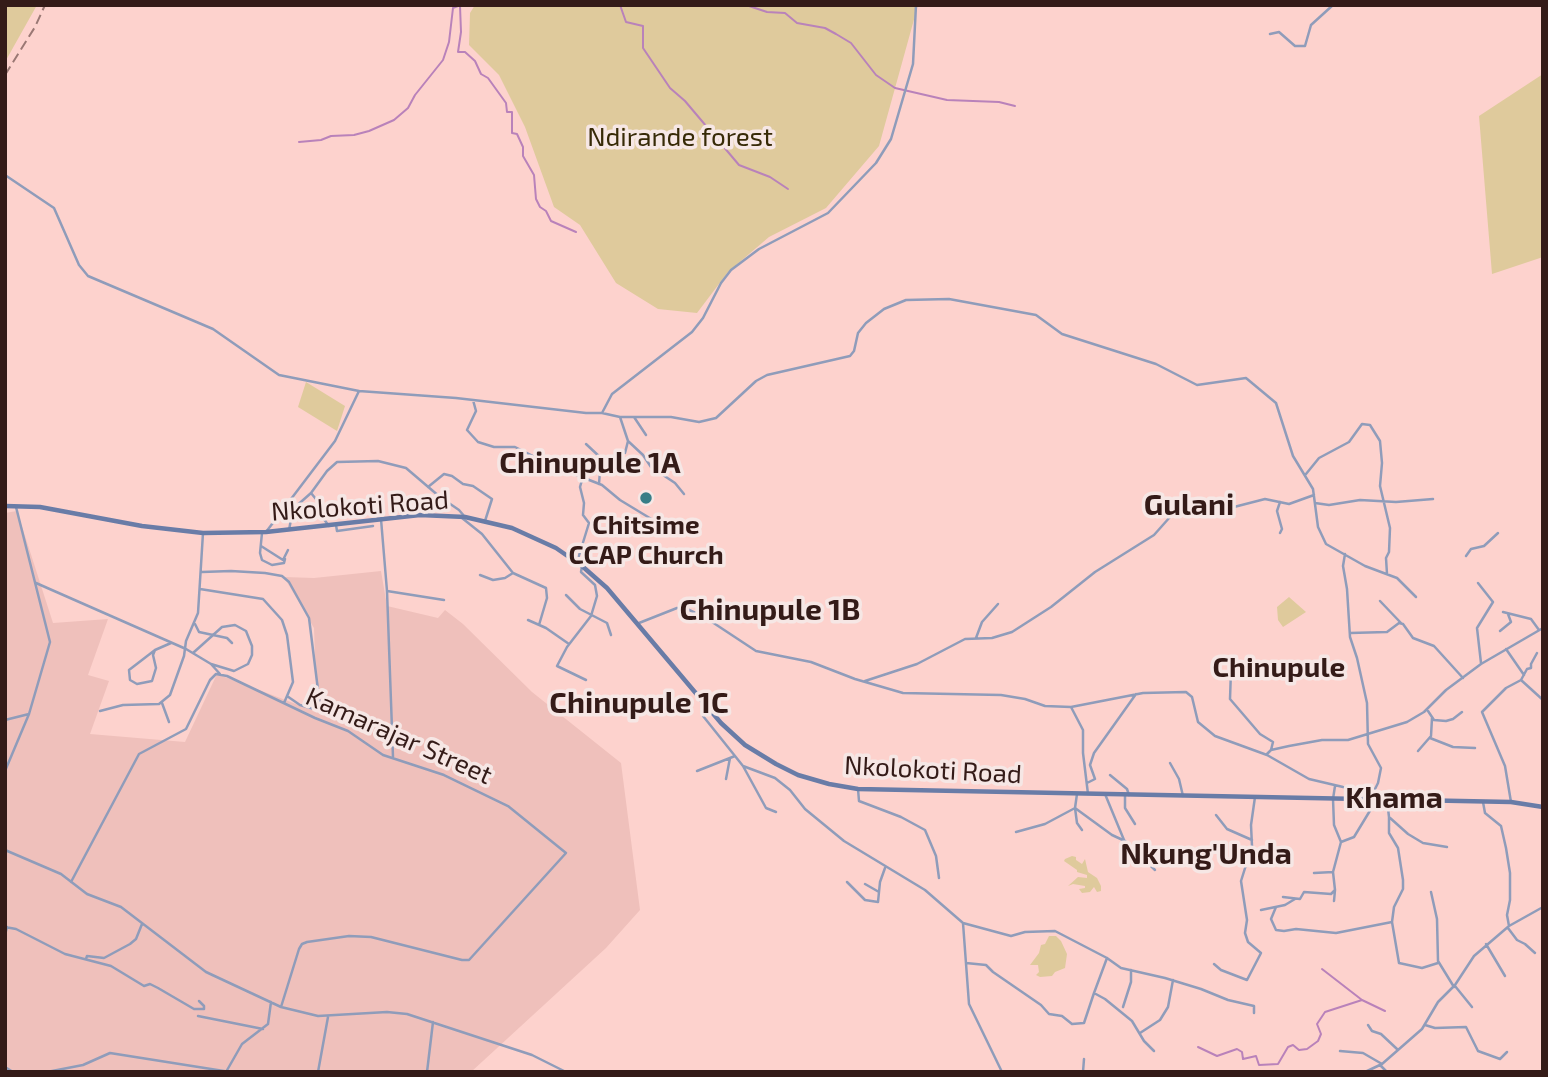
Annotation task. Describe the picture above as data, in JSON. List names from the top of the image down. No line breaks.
{"streets":{"main road":["Nkolokoti Road"],"street":["Kamarajar Street"]},"districts":["Chinupule 1A","Gulani","Chinupule 1B","Chinupule","Chinupule 1C","Khama","Nkung'Unda"],"parks":["Ndirande forest"],"places":["Chitsime CCAP Church"]}
